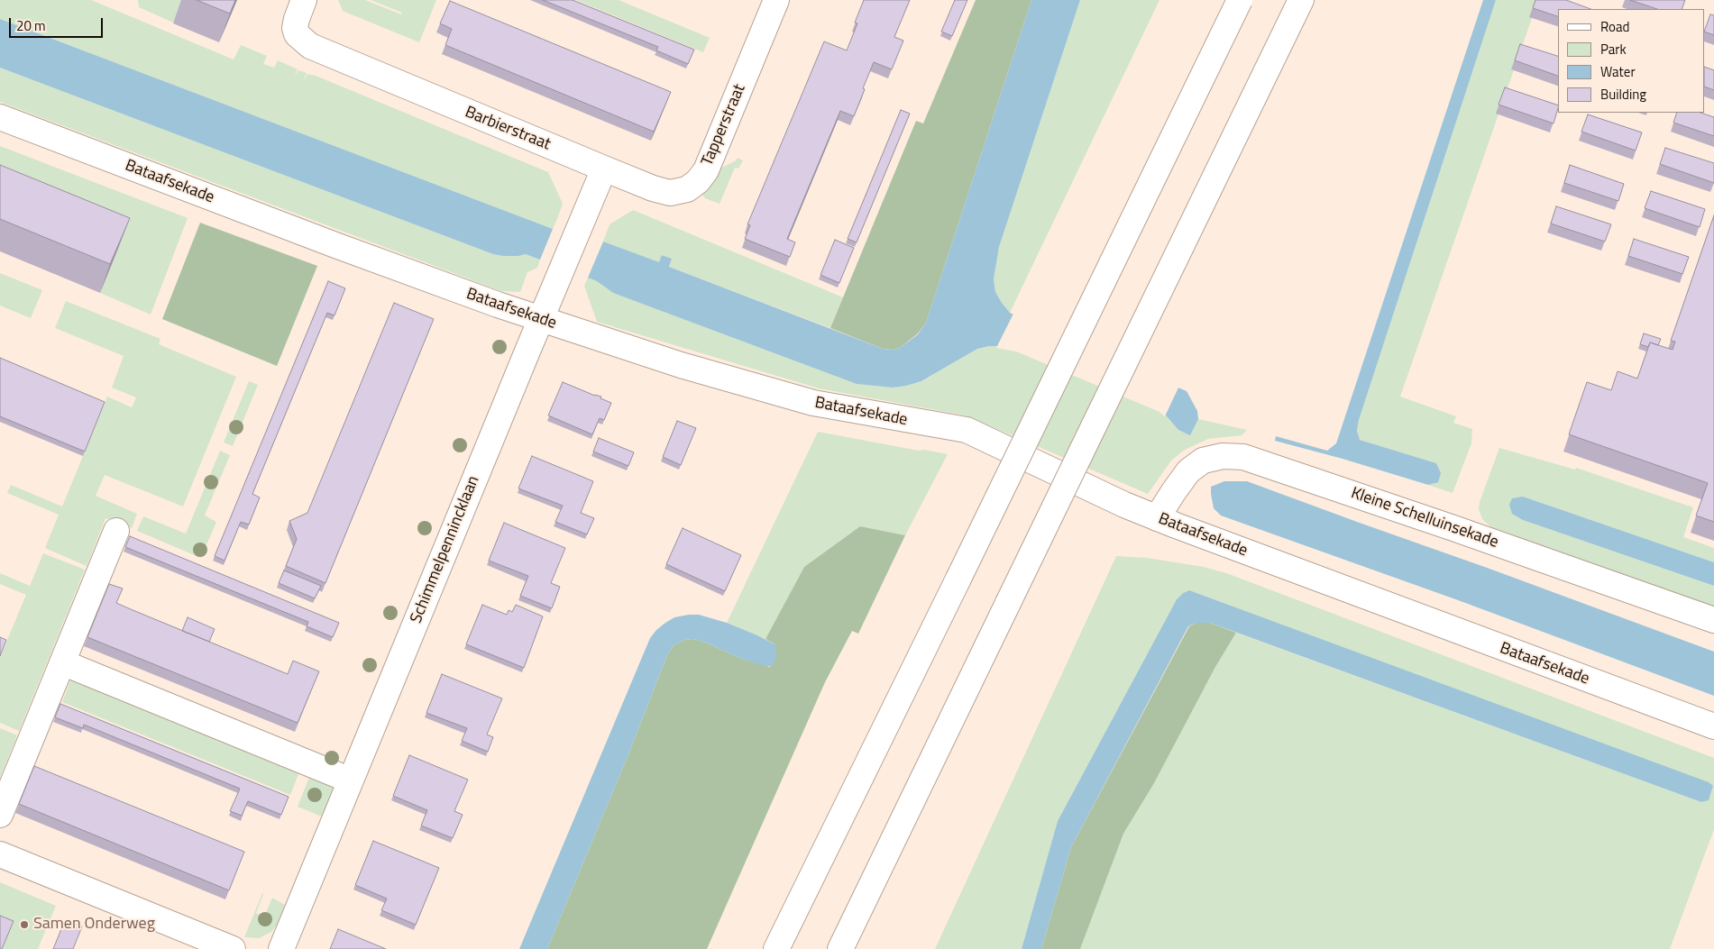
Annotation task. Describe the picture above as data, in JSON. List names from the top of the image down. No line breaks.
{"streets":{"main road":["Tapperstraat","Barbierstraat","Bataafsekade","Kleine Schelluinsekade","Schimmelpennincklaan"]},"crossings":[["Tapperstraat","Barbierstraat"],["Bataafsekade","Kleine Schelluinsekade"],["Bataafsekade","Schimmelpennincklaan"]],"places":["Samen Onderweg"],"legend":["Road","Park","Water","Building"],"scale_bar":"20 m"}
